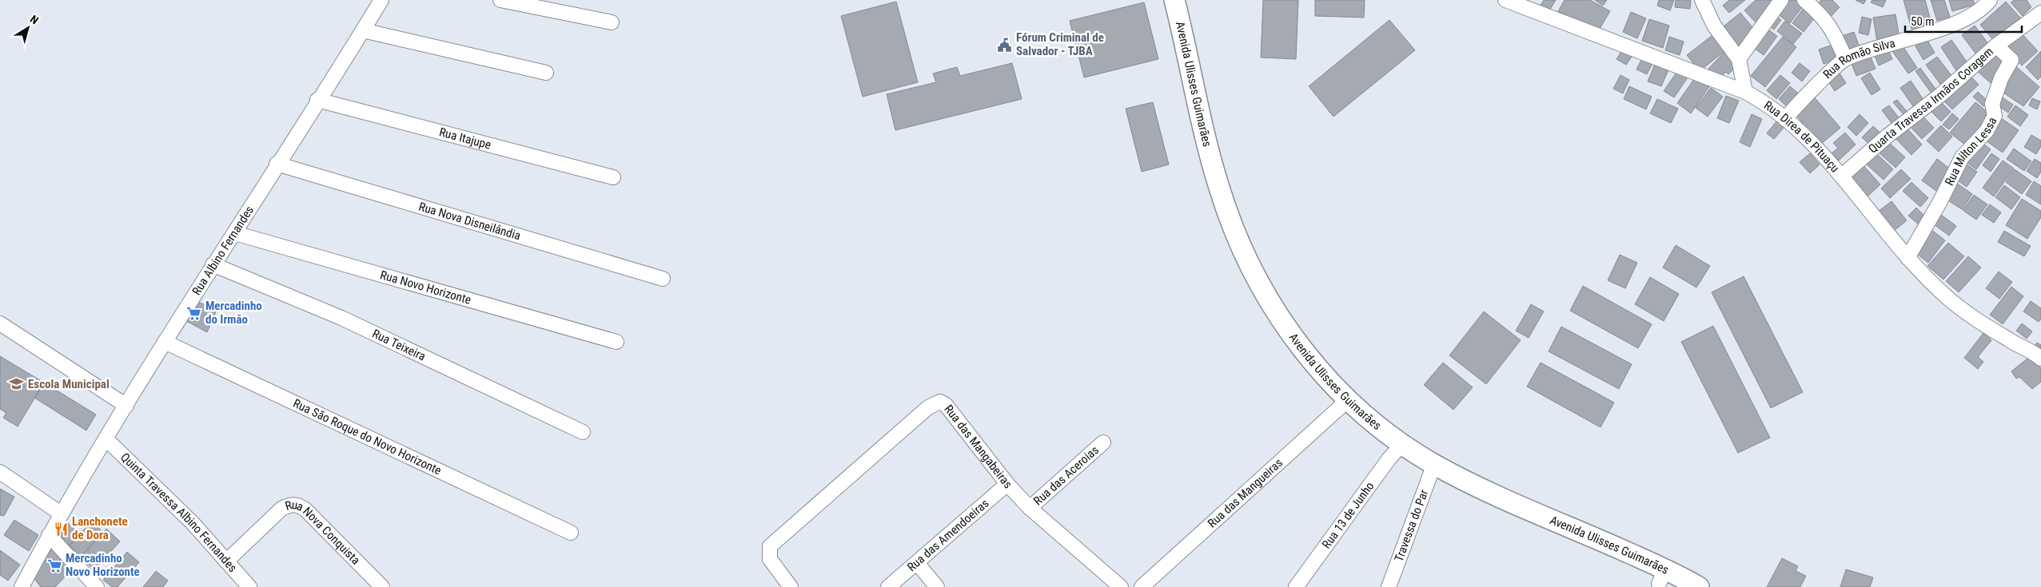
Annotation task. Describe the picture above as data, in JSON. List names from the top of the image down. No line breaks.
{"streets":{"main road":["Avenida Ulisses Guimarães"],"street":["Rua Romão Silva","Quarta Travessa Irmãos Coragem","Rua Direa de Pituaçu","Rua Itajupe","Rua Milton Lessa","Rua Nova Disneilândia","Rua Albino Fernandes","Rua Novo Horizonte","Rua Teixeira","Rua São Roque do Novo Horizonte","Rua das Mangabeiras","Rua das Aceroias","Rua das Mangueiras","Quinta Travessa Albino Fernandes","Rua 13 de Junho","Travessa do Par","Rua das Amendoeiras","Rua Nova Conquista"]},"crossings":[["Rua Romão Silva","Rua Direa de Pituaçu"],["Avenida Ulisses Guimarães","Rua das Mangueiras"],["Avenida Ulisses Guimarães","Rua 13 de Junho"],["Avenida Ulisses Guimarães","Travessa do Par"],["Quarta Travessa Irmãos Coragem","Rua Direa de Pituaçu"],["Quarta Travessa Irmãos Coragem","Rua Milton Lessa"],["Rua Direa de Pituaçu","Rua Milton Lessa"],["Rua Itajupe","Rua Albino Fernandes"],["Rua Nova Disneilândia","Rua Albino Fernandes"],["Rua Albino Fernandes","Rua Novo Horizonte"],["Rua Albino Fernandes","Rua Teixeira"],["Rua Albino Fernandes","Rua São Roque do Novo Horizonte"],["Rua Albino Fernandes","Quinta Travessa Albino Fernandes"],["Rua das Mangabeiras","Rua das Aceroias"],["Rua das Mangabeiras","Rua das Amendoeiras"],["Quinta Travessa Albino Fernandes","Rua Nova Conquista"]],"places":{"public building":["Fórum Criminal de Salvador - TJBA"],"supermarket":["Mercadinho do Irmão","Mercadinho Novo Horizonte"],"school or university":["Escola Municipal"],"restaurant":["Lanchonete de Dora"]},"scale_bar":"50 m","north":"top right"}
